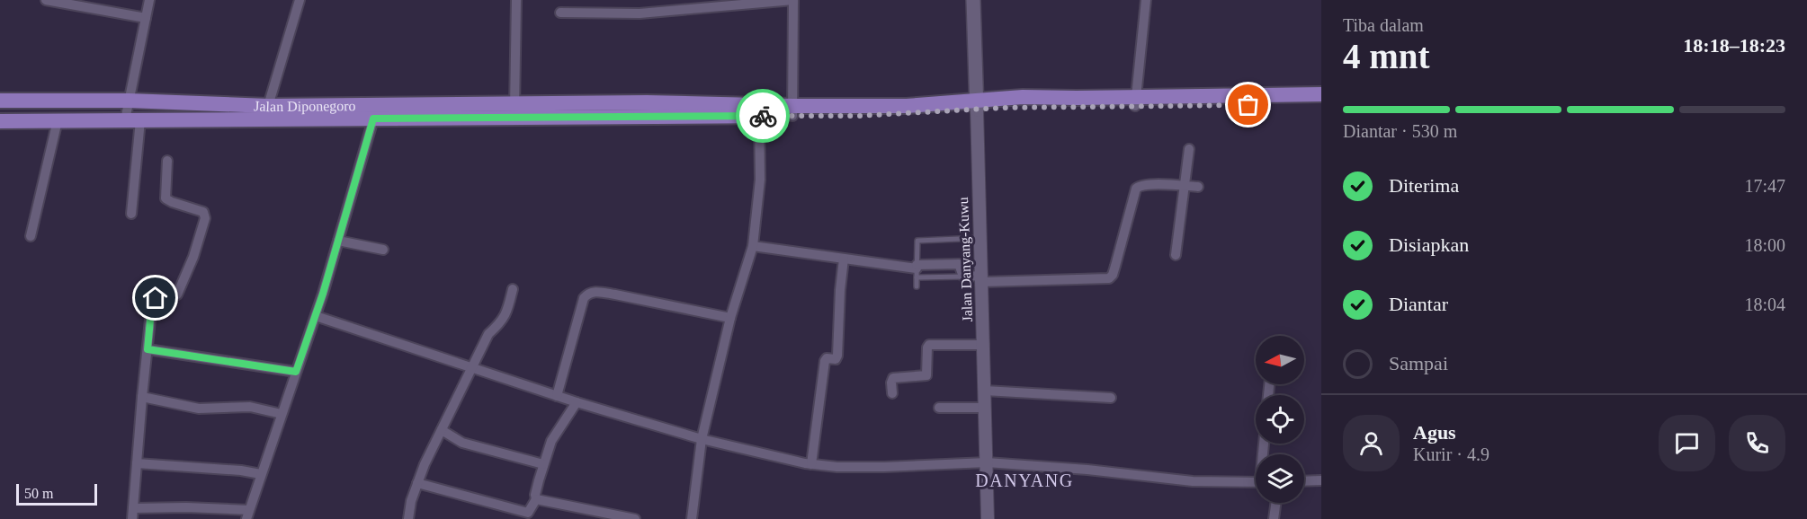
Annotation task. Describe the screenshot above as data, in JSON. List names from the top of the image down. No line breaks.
{"streets":{"main road":["Jalan Diponegoro","Jalan Danyang-Kuwu"]},"crossings":[["Jalan Diponegoro","Jalan Danyang-Kuwu"]],"districts":["DANYANG"],"scale_bar":"50 m","north":"left","page":{"heading":["4 mnt","Tiba dalam","18:18–18:23"],"panel":["Agus","Kurir · 4.9"],"bar":"Diantar · 530 m","list":[["Diterima","17:47"],["Disiapkan","18:00"],["Diantar","18:04"],"Sampai"],"scale":"50 m"}}
